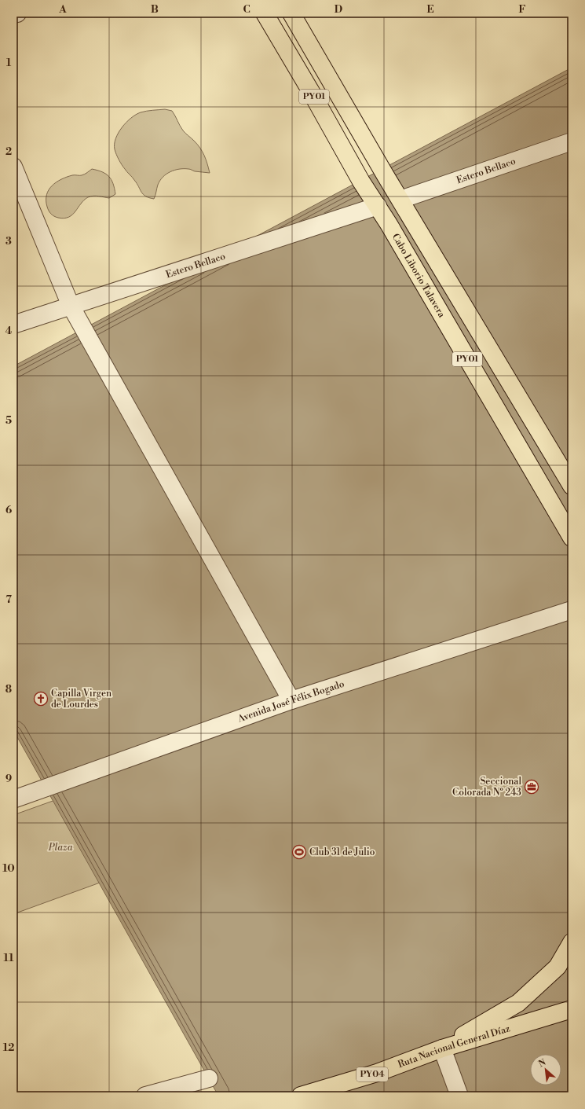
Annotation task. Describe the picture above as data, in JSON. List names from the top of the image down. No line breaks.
{"streets":{"highway":["PY01","Cabo Liborio Talavera","Ruta Nacional General Díaz","PY04"],"street":["Estero Bellaco","Avenida José Félix Bogado"]},"crossings":[["PY01","Estero Bellaco"],["Estero Bellaco","Cabo Liborio Talavera"]],"parks":["Plaza"],"places":{"church":["Capilla Virgen de Lourdes"],"office":["Seccional Colorada Nº 243"],"sports":["Club 31 de Julio"]},"north":"top left","grid":{"columns":["A","B","C","D","E","F"],"rows":["1","2","3","4","5","6","7","8","9","10","11","12"]}}
